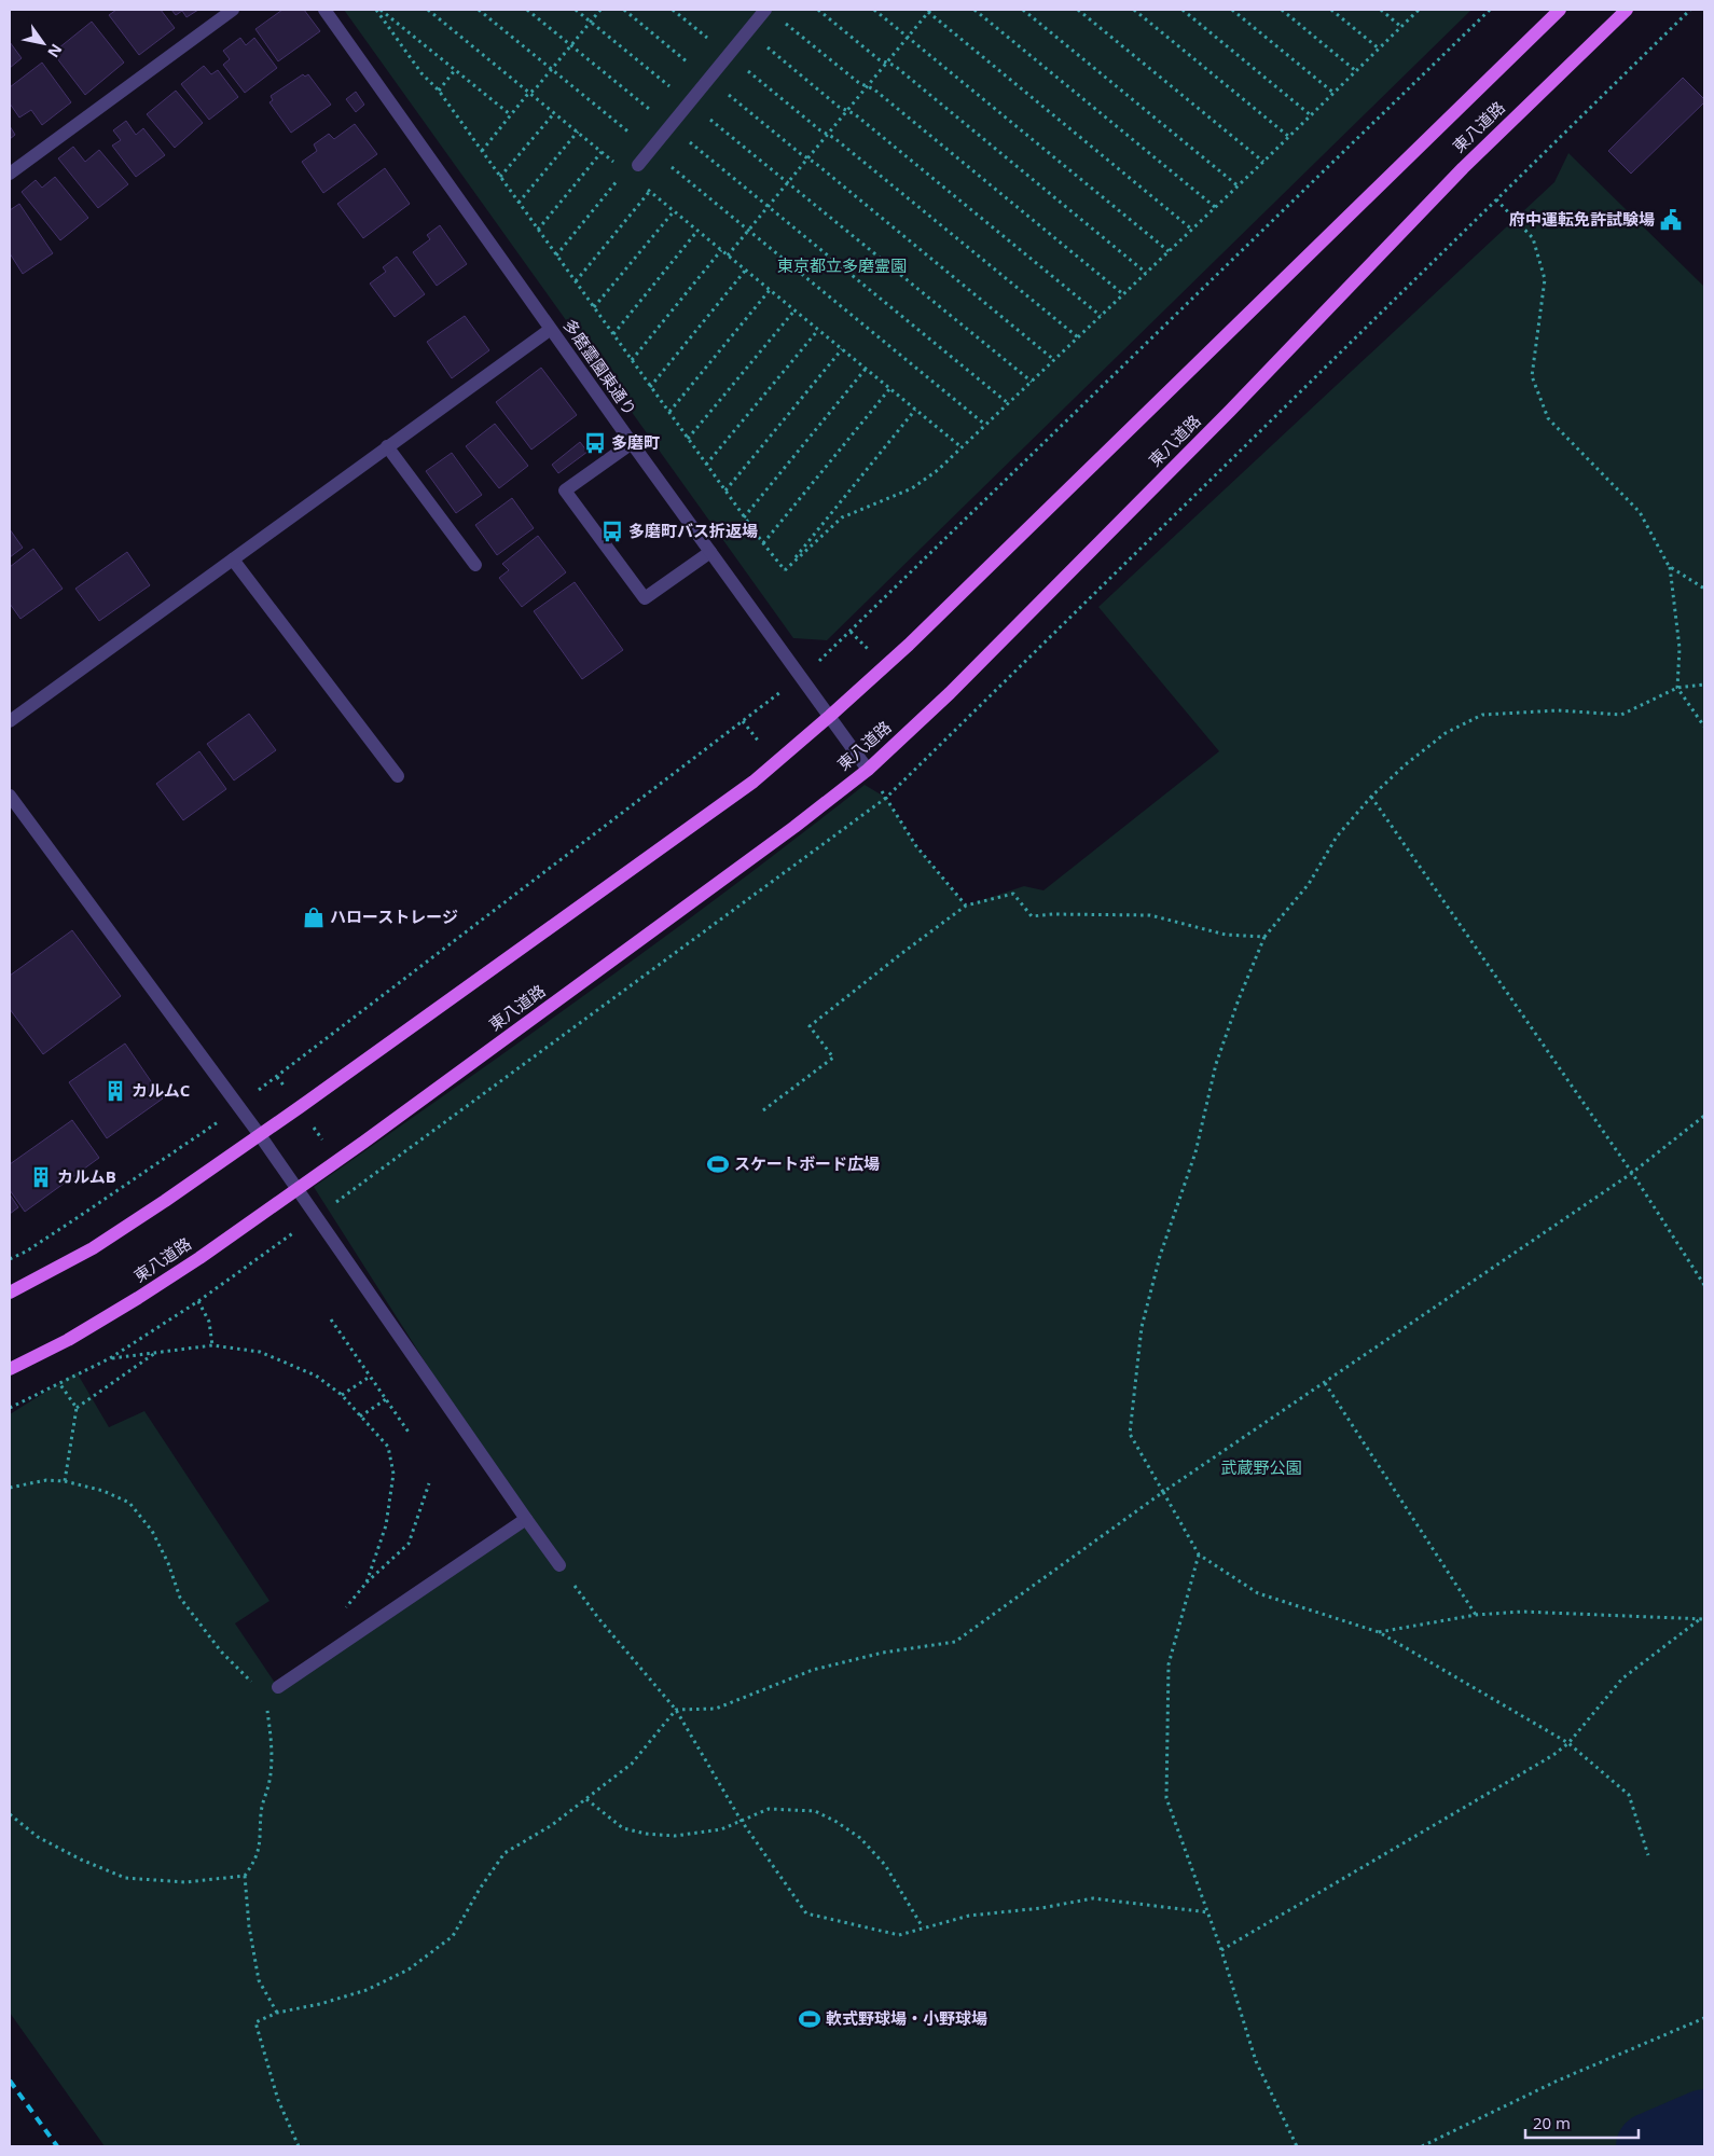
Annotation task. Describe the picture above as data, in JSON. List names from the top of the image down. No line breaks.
{"streets":{"main road":["東八道路"],"street":["多磨霊園東通り"]},"crossings":[["東八道路","多磨霊園東通り"]],"parks":["東京都立多磨霊園","武蔵野公園"],"places":{"public building":["府中運転免許試験場"],"bus stop":["多磨町","多磨町バス折返場"],"shop":["ハローストレージ"],"building":["カルムC","カルムB"],"sports":["スケートボード広場","軟式野球場・小野球場"]},"scale_bar":"20 m","north":"bottom right"}
